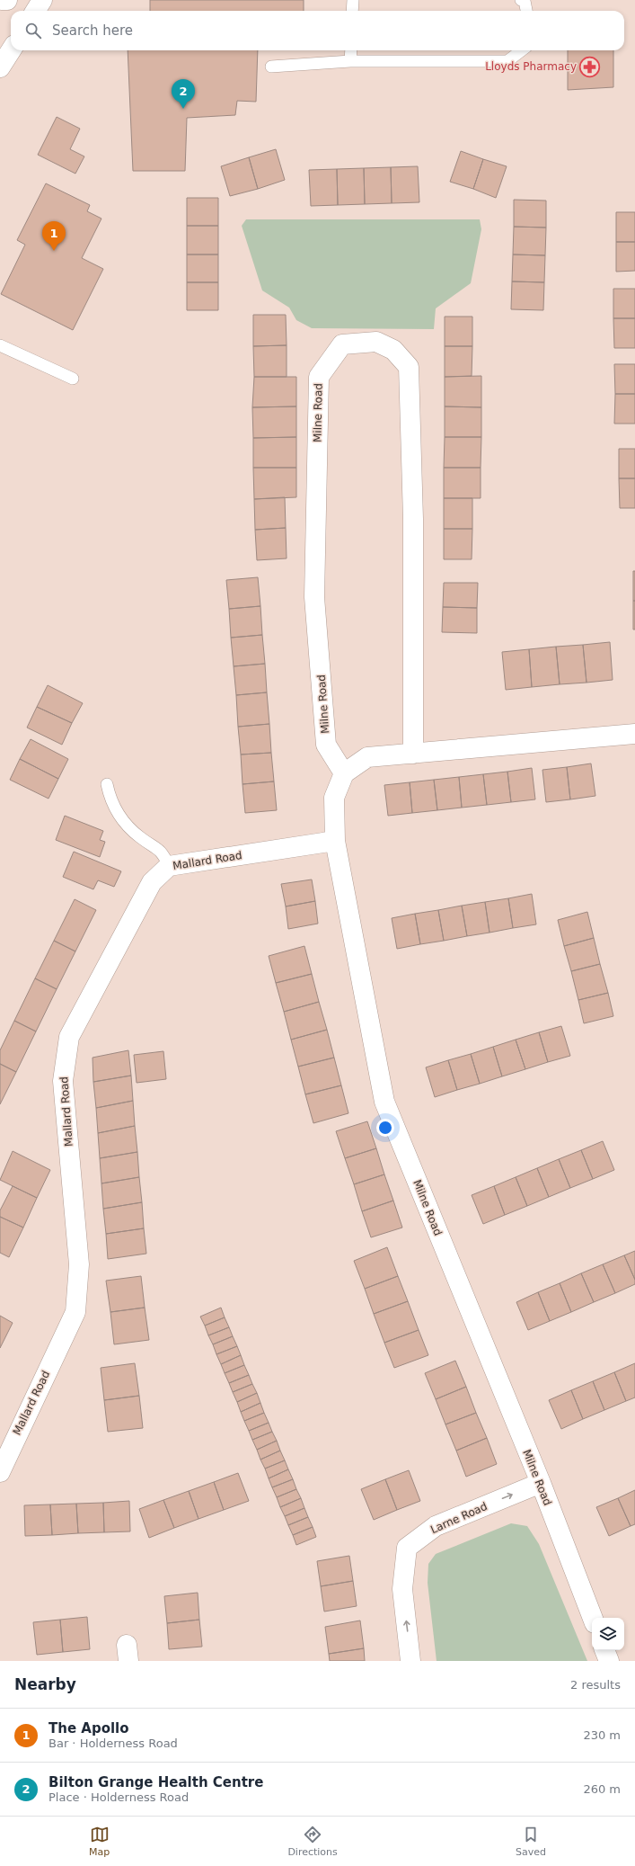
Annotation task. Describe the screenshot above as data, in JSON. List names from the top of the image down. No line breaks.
{"streets":{"main road":["Milne Road","Mallard Road","Larne Road"]},"crossings":[["Milne Road","Mallard Road"],["Milne Road","Larne Road"]],"one_way":["Larne Road"],"places":{"pharmacy":["Lloyds Pharmacy"]},"page":{"search":"Search here","pins":["2","1"],"heading":["Nearby","2 results"],"list":[{"mark":"1","name":"The Apollo","note":"Bar · Holderness Road","value":"230 m"},{"mark":"2","name":"Bilton Grange Health Centre","note":"Place · Holderness Road","value":"260 m"}],"nav":["Map","Directions","Saved"]}}
